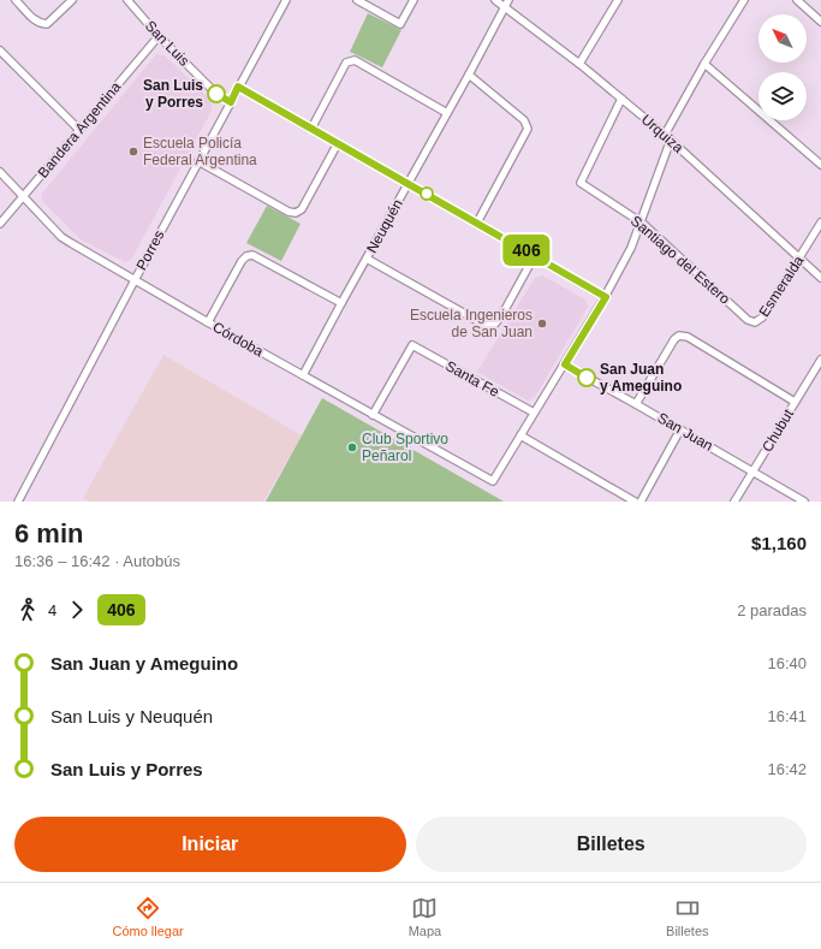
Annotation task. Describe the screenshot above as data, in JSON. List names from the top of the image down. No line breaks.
{"streets":{"street":["San Luis","Bandera Argentina","Urquiza","Neuquén","Porres","Santiago del Estero","Esmeralda","Córdoba","Santa Fe","Chubut","San Juan"]},"crossings":[["San Luis","Bandera Argentina"],["San Luis","Porres"],["Bandera Argentina","Córdoba"],["Urquiza","Neuquén"],["Urquiza","Santiago del Estero"],["Urquiza","Esmeralda"],["Neuquén","Córdoba"],["Porres","Córdoba"],["Santiago del Estero","Esmeralda"],["Córdoba","Santa Fe"],["Chubut","San Juan"]],"places":["San Luis y Porres","Escuela Policía Federal Argentina","Escuela Ingenieros de San Juan","San Juan y Ameguino","Club Sportivo Peñarol"],"lines":["bus line 406"],"north":"top left","page":{"on_map":"406","heading":["6 min","16:36 – 16:42 · Autobús","$1,160"],"legs":["4","406","2 paradas"],"list":[{"name":"San Juan y Ameguino","value":"16:40"},{"name":"San Luis y Neuquén","value":"16:41"},{"name":"San Luis y Porres","value":"16:42"}],"buttons":["Iniciar","Billetes"],"tabs":["Cómo llegar","Mapa","Billetes"]}}
